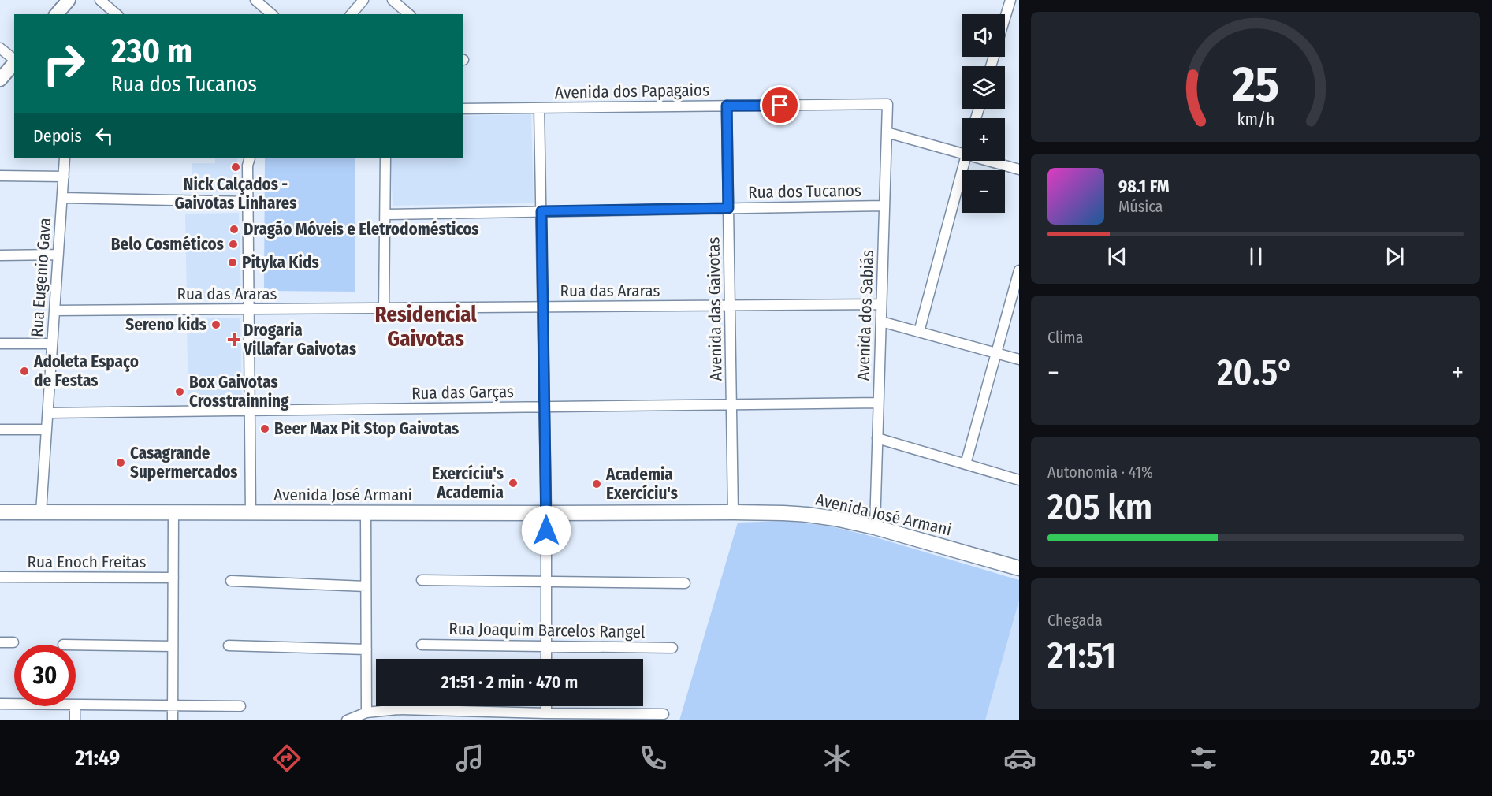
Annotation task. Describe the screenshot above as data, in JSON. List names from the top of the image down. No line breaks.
{"streets":{"main road":["Avenida José Armani"],"street":["Avenida dos Papagaios","Rua dos Tucanos","Rua Eugenio Gava","Rua das Araras","Avenida das Gaivotas","Avenida dos Sabiás","Rua das Garças","Rua Enoch Freitas","Rua Joaquim Barcelos Rangel"]},"crossings":[["Avenida dos Papagaios","Avenida das Gaivotas"],["Avenida dos Papagaios","Avenida dos Sabiás"],["Rua dos Tucanos","Avenida das Gaivotas"],["Rua dos Tucanos","Avenida dos Sabiás"],["Rua Eugenio Gava","Rua das Araras"],["Rua Eugenio Gava","Rua das Garças"],["Rua Eugenio Gava","Avenida José Armani"],["Rua das Araras","Avenida das Gaivotas"],["Rua das Araras","Avenida dos Sabiás"],["Avenida das Gaivotas","Rua das Garças"],["Avenida das Gaivotas","Avenida José Armani"],["Avenida dos Sabiás","Rua das Garças"],["Avenida dos Sabiás","Avenida José Armani"]],"districts":["Residencial Gaivotas"],"places":{"other":["Nick Calçados - Gaivotas Linhares","Dragão Móveis e Eletrodomésticos","Belo Cosméticos","Pityka Kids","Sereno kids","Adoleta Espaço de Festas","Box Gaivotas Crosstrainning","Beer Max Pit Stop Gaivotas","Casagrande Supermercados","Exercíciu's Academia","Academia Exercíciu's"],"health":["Drogaria Villafar Gaivotas"]},"page":{"map_buttons":["+","−"],"turn":["230 m","Rua dos Tucanos"],"then":"Depois","song":["98.1 FM","Música"],"tile":["Clima",["Autonomia · 41%","205 km"],["Chegada","21:51"]],"heat":["−","20.5°","+"],"limit":"30","trip":"21:51 · 2 min · 470 m","tabs":["21:49","20.5°"],"gauge":["25","km/h"]}}
